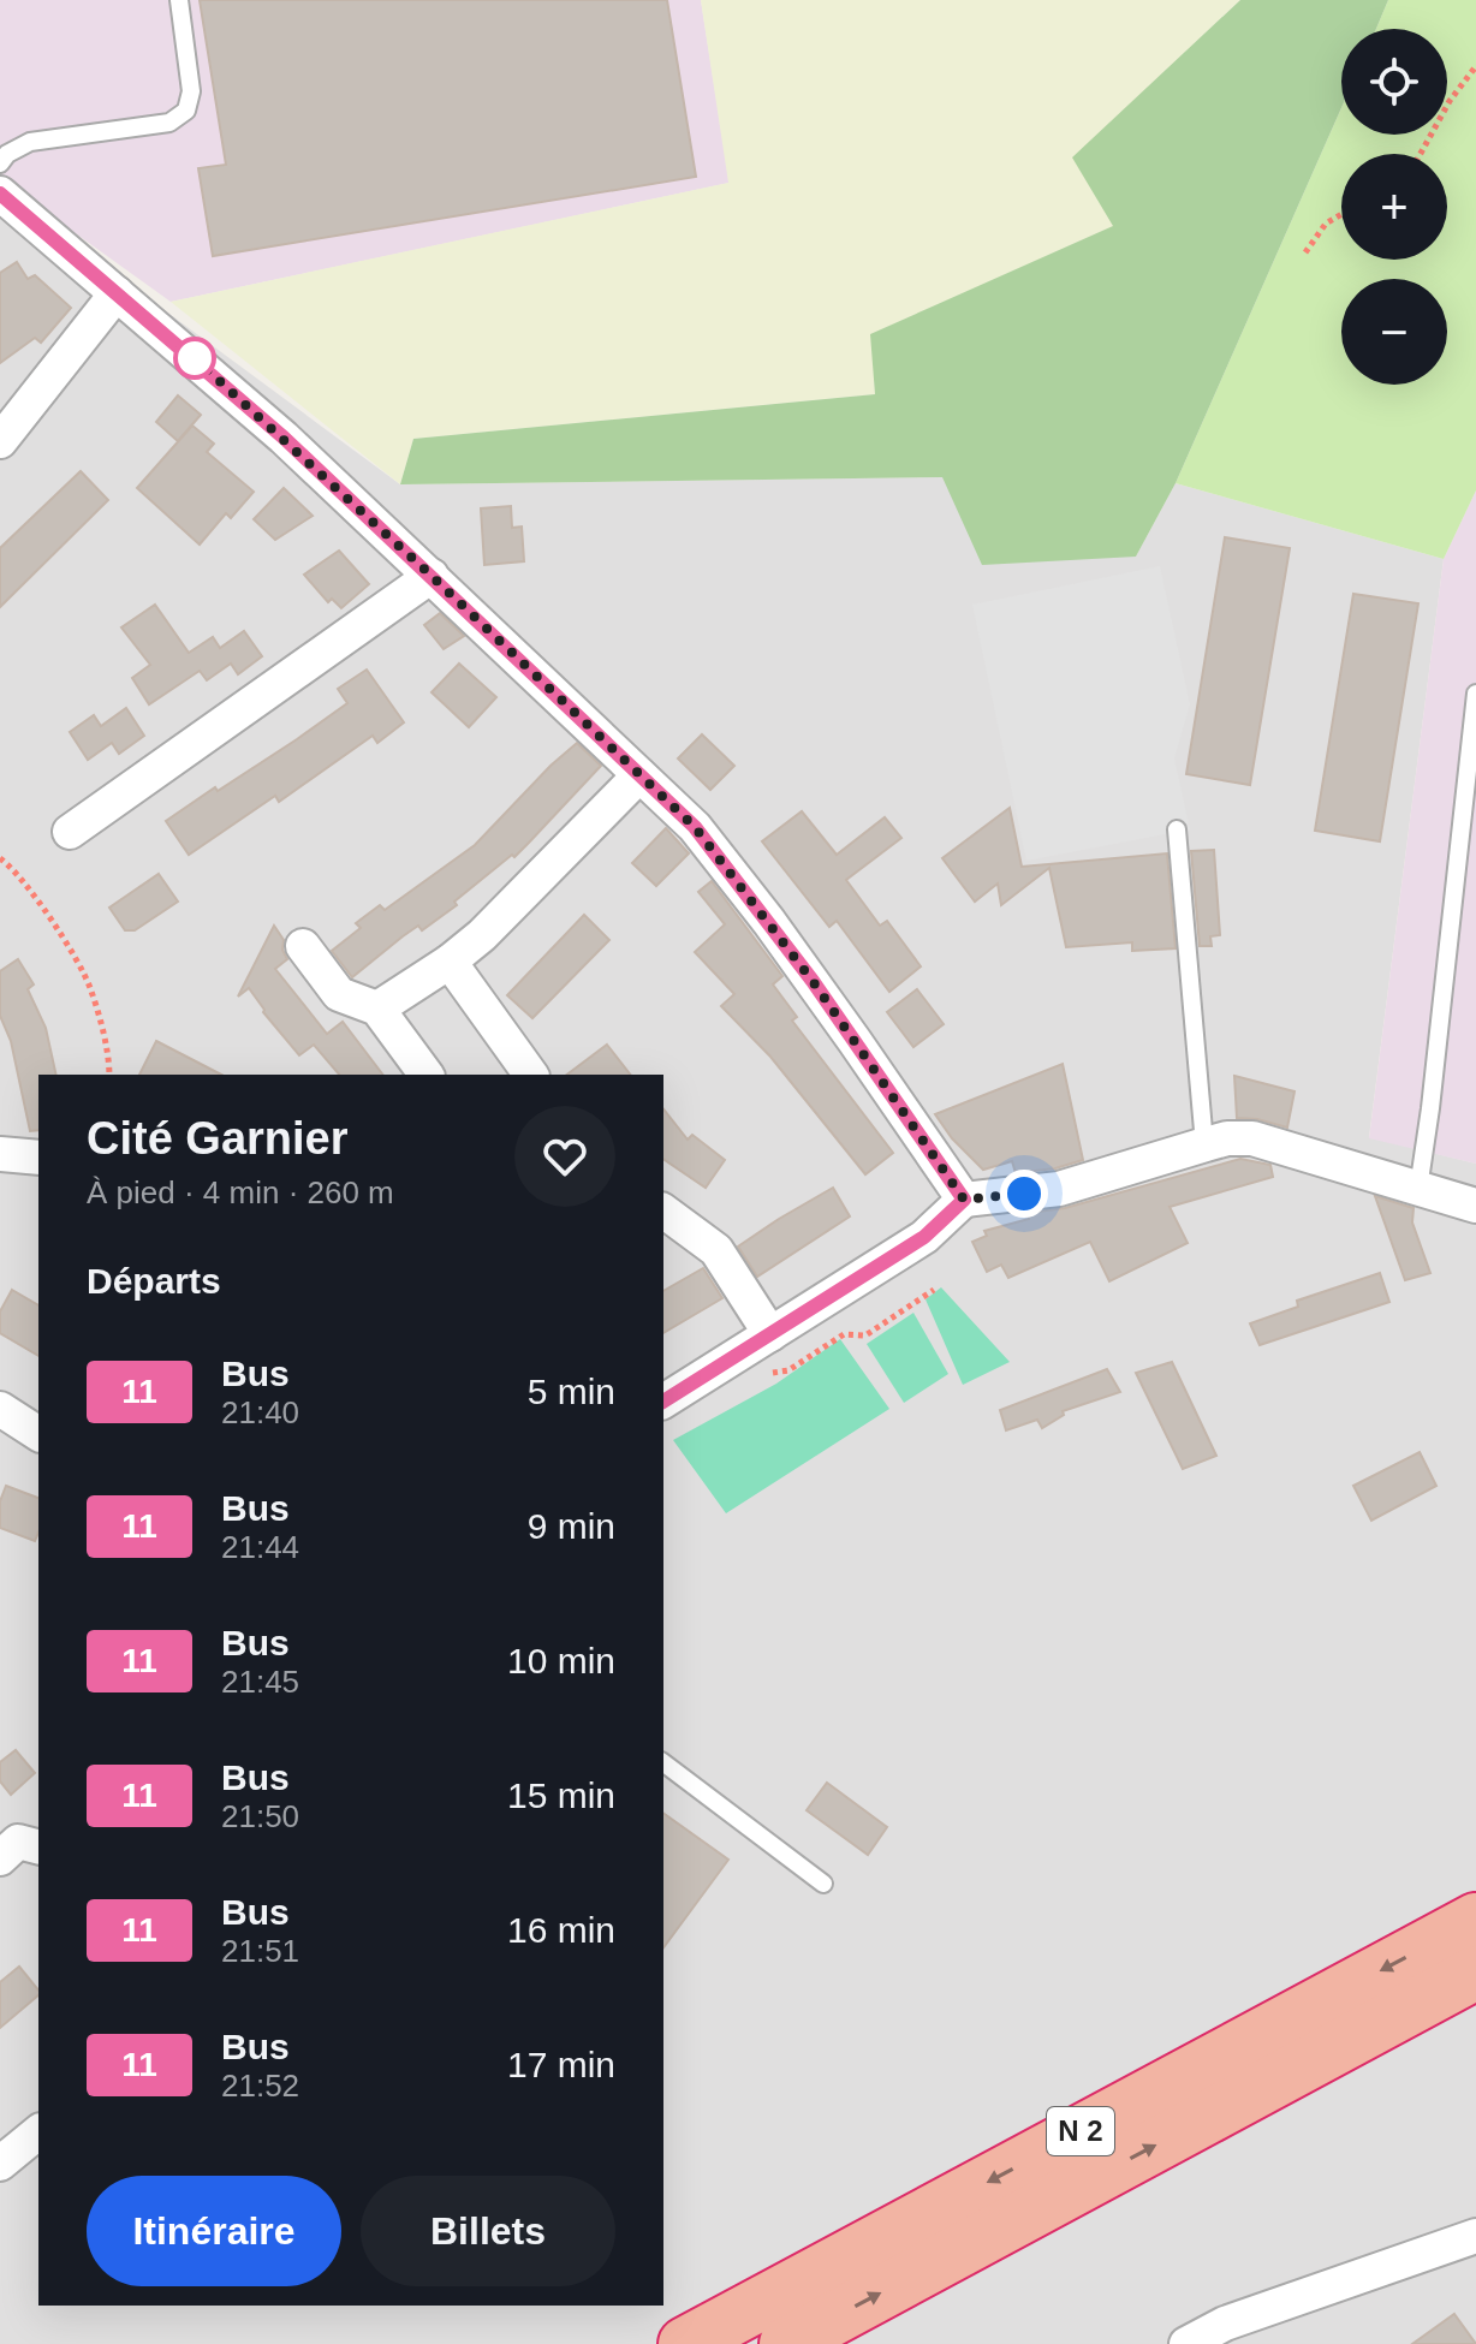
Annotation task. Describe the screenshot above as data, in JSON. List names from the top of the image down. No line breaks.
{"streets":{"highway":["N 2"]},"lines":["bus line 11"],"page":{"map_buttons":["+","−"],"heading":[["Cité Garnier","À pied · 4 min · 260 m"],"Départs"],"list":[{"mark":"11","name":"Bus","note":"21:40","value":"5 min"},{"mark":"11","name":"Bus","note":"21:44","value":"9 min"},{"mark":"11","name":"Bus","note":"21:45","value":"10 min"},{"mark":"11","name":"Bus","note":"21:50","value":"15 min"},{"mark":"11","name":"Bus","note":"21:51","value":"16 min"},{"mark":"11","name":"Bus","note":"21:52","value":"17 min"}],"buttons":["Itinéraire","Billets"]}}
